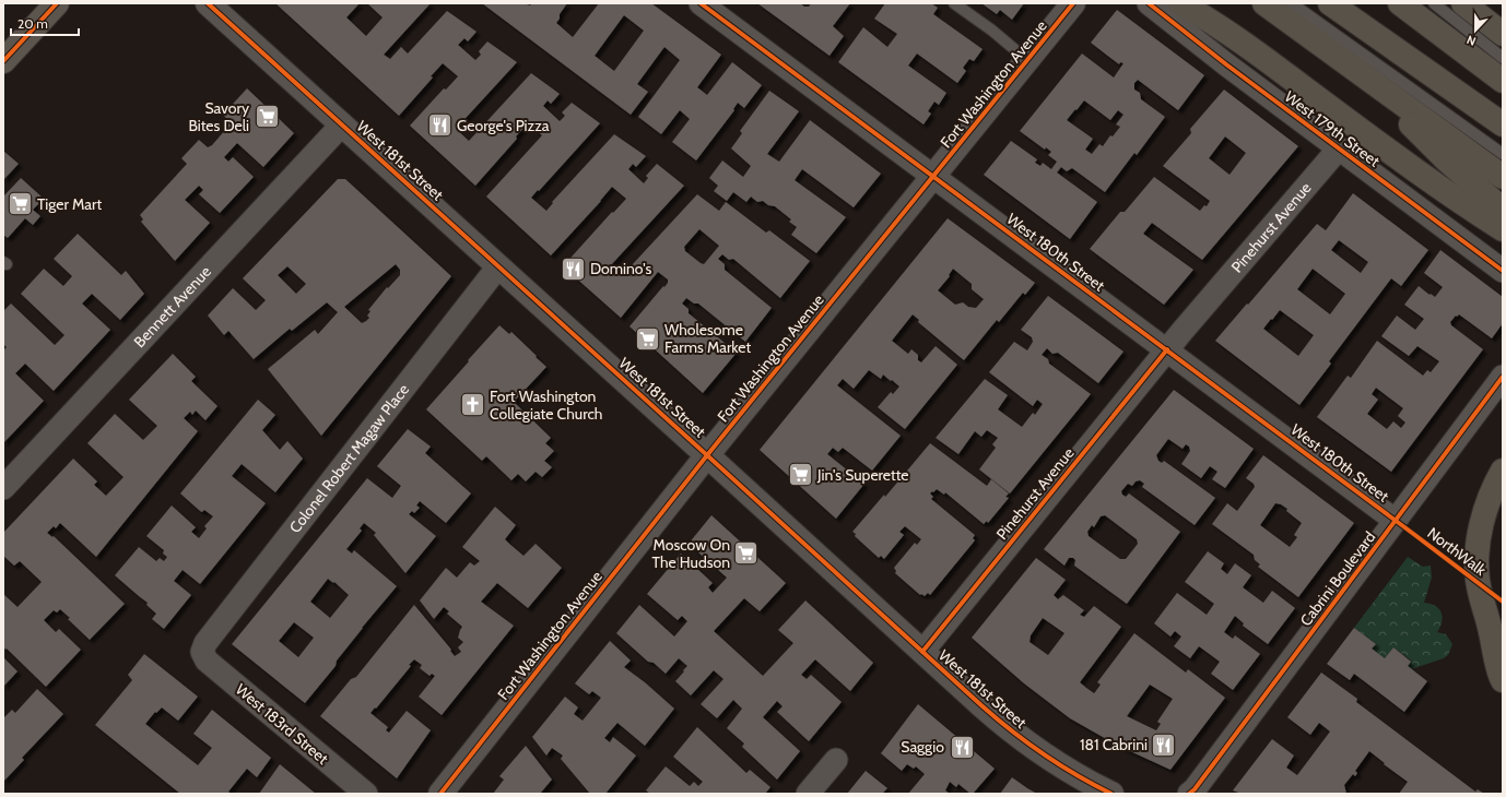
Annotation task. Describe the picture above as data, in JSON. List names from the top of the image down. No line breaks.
{"streets":{"main road":["Fort Washington Avenue","West 181st Street"],"street":["West 179th Street","Pinehurst Avenue","West 180th Street","Bennett Avenue","Colonel Robert Magaw Place","Cabrini Boulevard","West 183rd Street"],"cycle path":["NorthWalk"]},"crossings":[["Fort Washington Avenue","West 181st Street"],["Fort Washington Avenue","West 180th Street"],["West 179th Street","Pinehurst Avenue"],["West 181st Street","Pinehurst Avenue"],["West 181st Street","Bennett Avenue"],["West 181st Street","Colonel Robert Magaw Place"],["Pinehurst Avenue","West 180th Street"],["West 180th Street","Cabrini Boulevard"],["Colonel Robert Magaw Place","West 183rd Street"]],"places":{"supermarket":["Savory Bites Deli","Tiger Mart","Wholesome Farms Market","Jin's Superette","Moscow On The Hudson"],"restaurant":["George's Pizza","Domino's","181 Cabrini","Saggio"],"church":["Fort Washington Collegiate Church"]},"scale_bar":"20 m","north":"bottom"}
